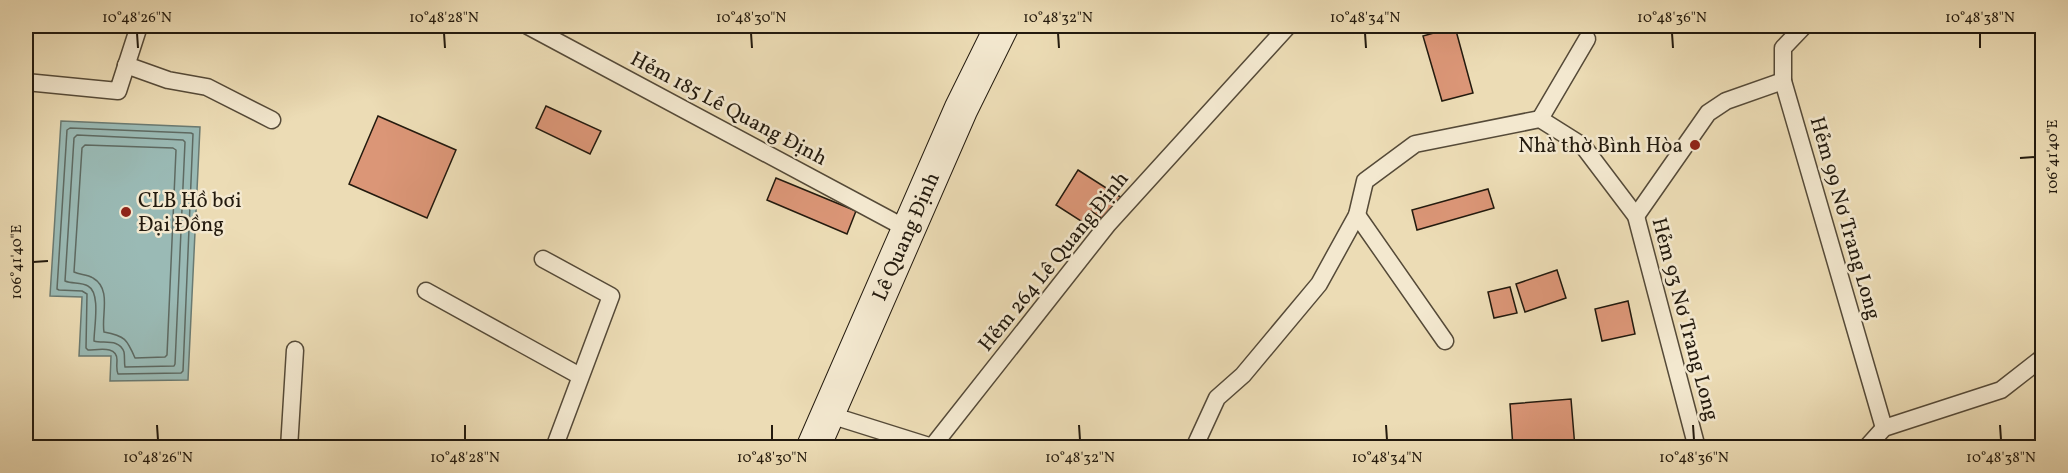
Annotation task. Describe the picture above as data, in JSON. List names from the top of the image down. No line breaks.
{"streets":{"main road":["Lê Quang Định"],"lane":["Hẻm 185 Lê Quang Định","Hẻm 99 Nơ Trang Long","Hẻm 264 Lê Quang Định","Hẻm 93 Nơ Trang Long"]},"crossings":[["Hẻm 185 Lê Quang Định","Lê Quang Định"],["Lê Quang Định","Hẻm 264 Lê Quang Định"]],"places":["Nhà thờ Bình Hòa","CLB Hồ bơi Đại Đồng"],"coordinates":["10°48'26\"N","10°48'28\"N","10°48'30\"N","10°48'32\"N","10°48'34\"N","10°48'36\"N","10°48'38\"N","106°41'40\"E"]}
